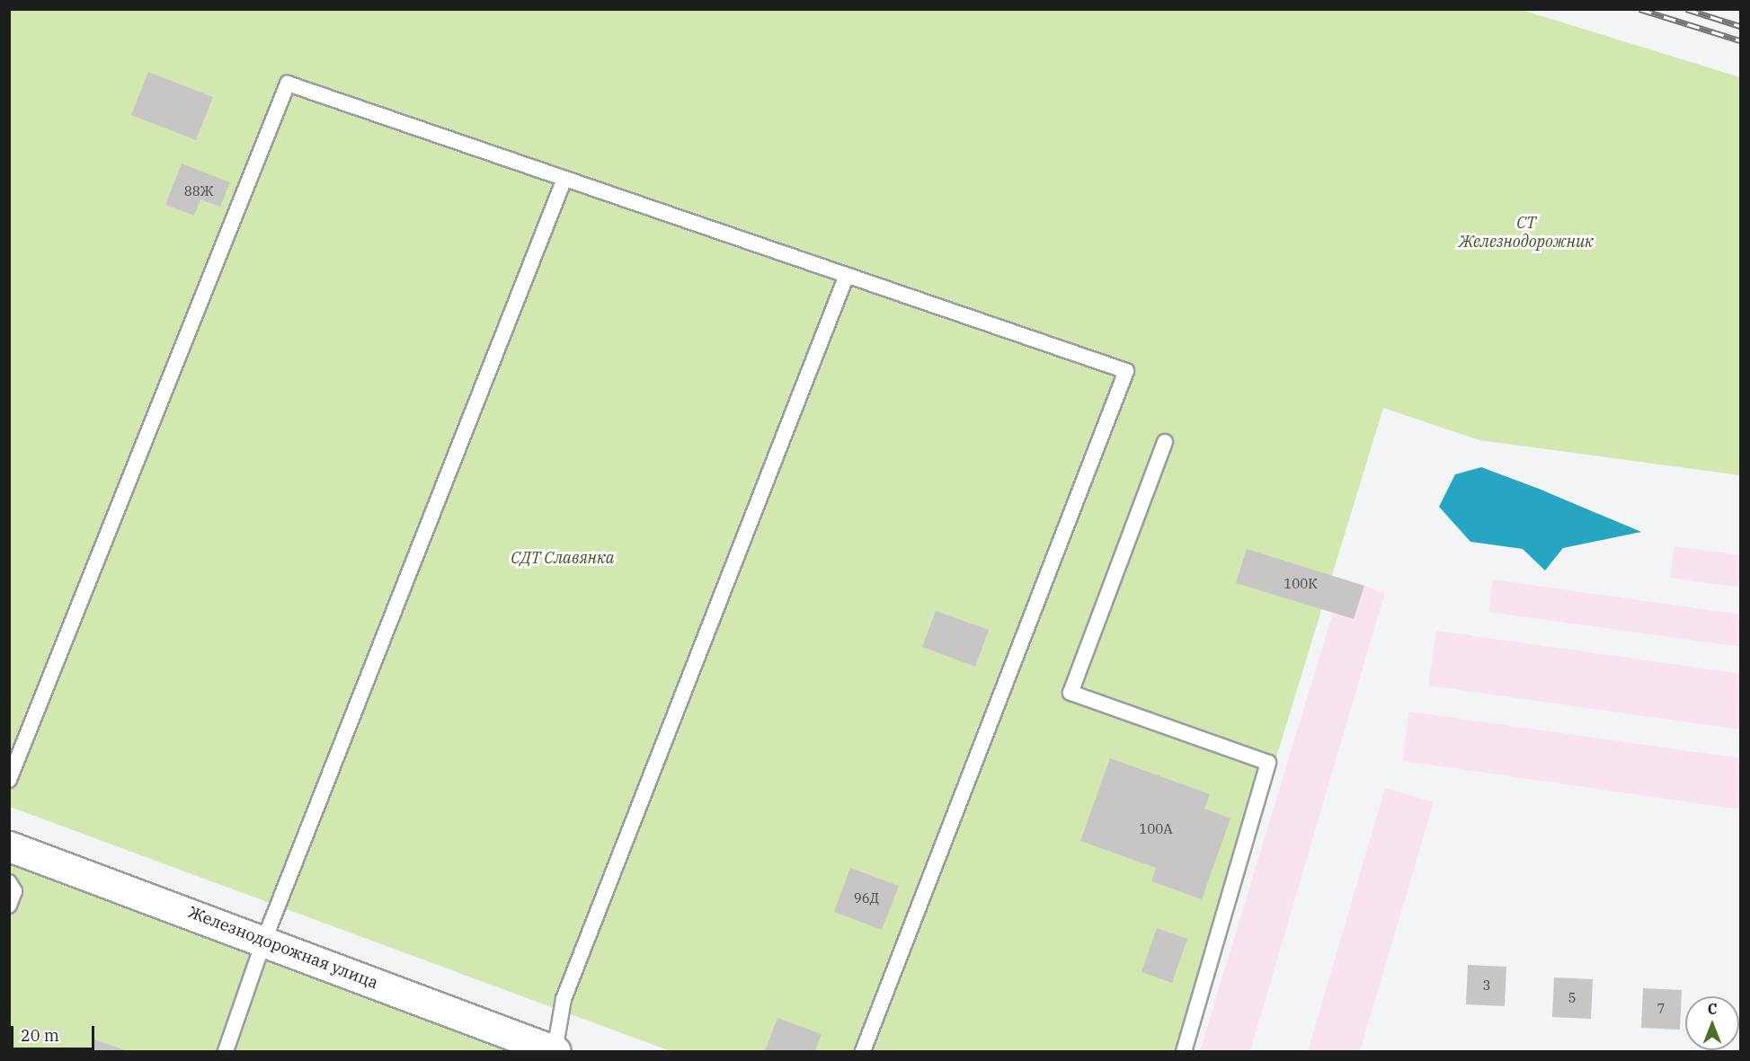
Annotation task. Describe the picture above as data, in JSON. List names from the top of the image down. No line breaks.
{"streets":{"street":["Железнодорожная улица"]},"parks":["СТ Железнодорожник","СДТ Славянка"],"house_numbers":["88Ж","100К","100А","96Д","3","5","7"],"scale_bar":"20 m","north":"top"}
